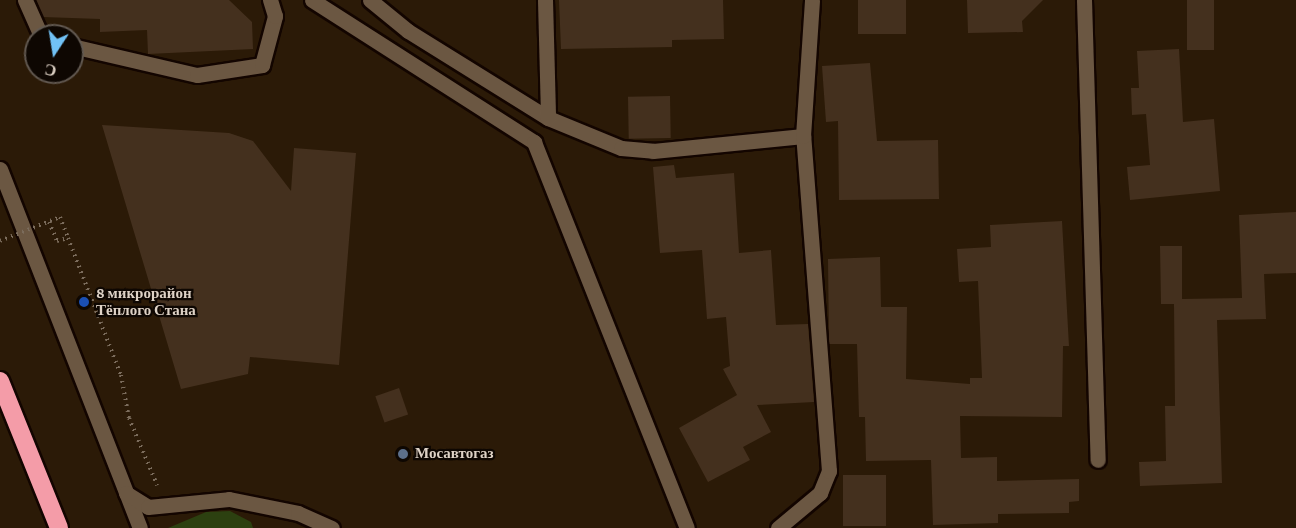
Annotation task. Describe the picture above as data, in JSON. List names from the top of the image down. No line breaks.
{"places":["8 микрорайон Тёплого Стана","Мосавтогаз"],"north":"bottom"}
